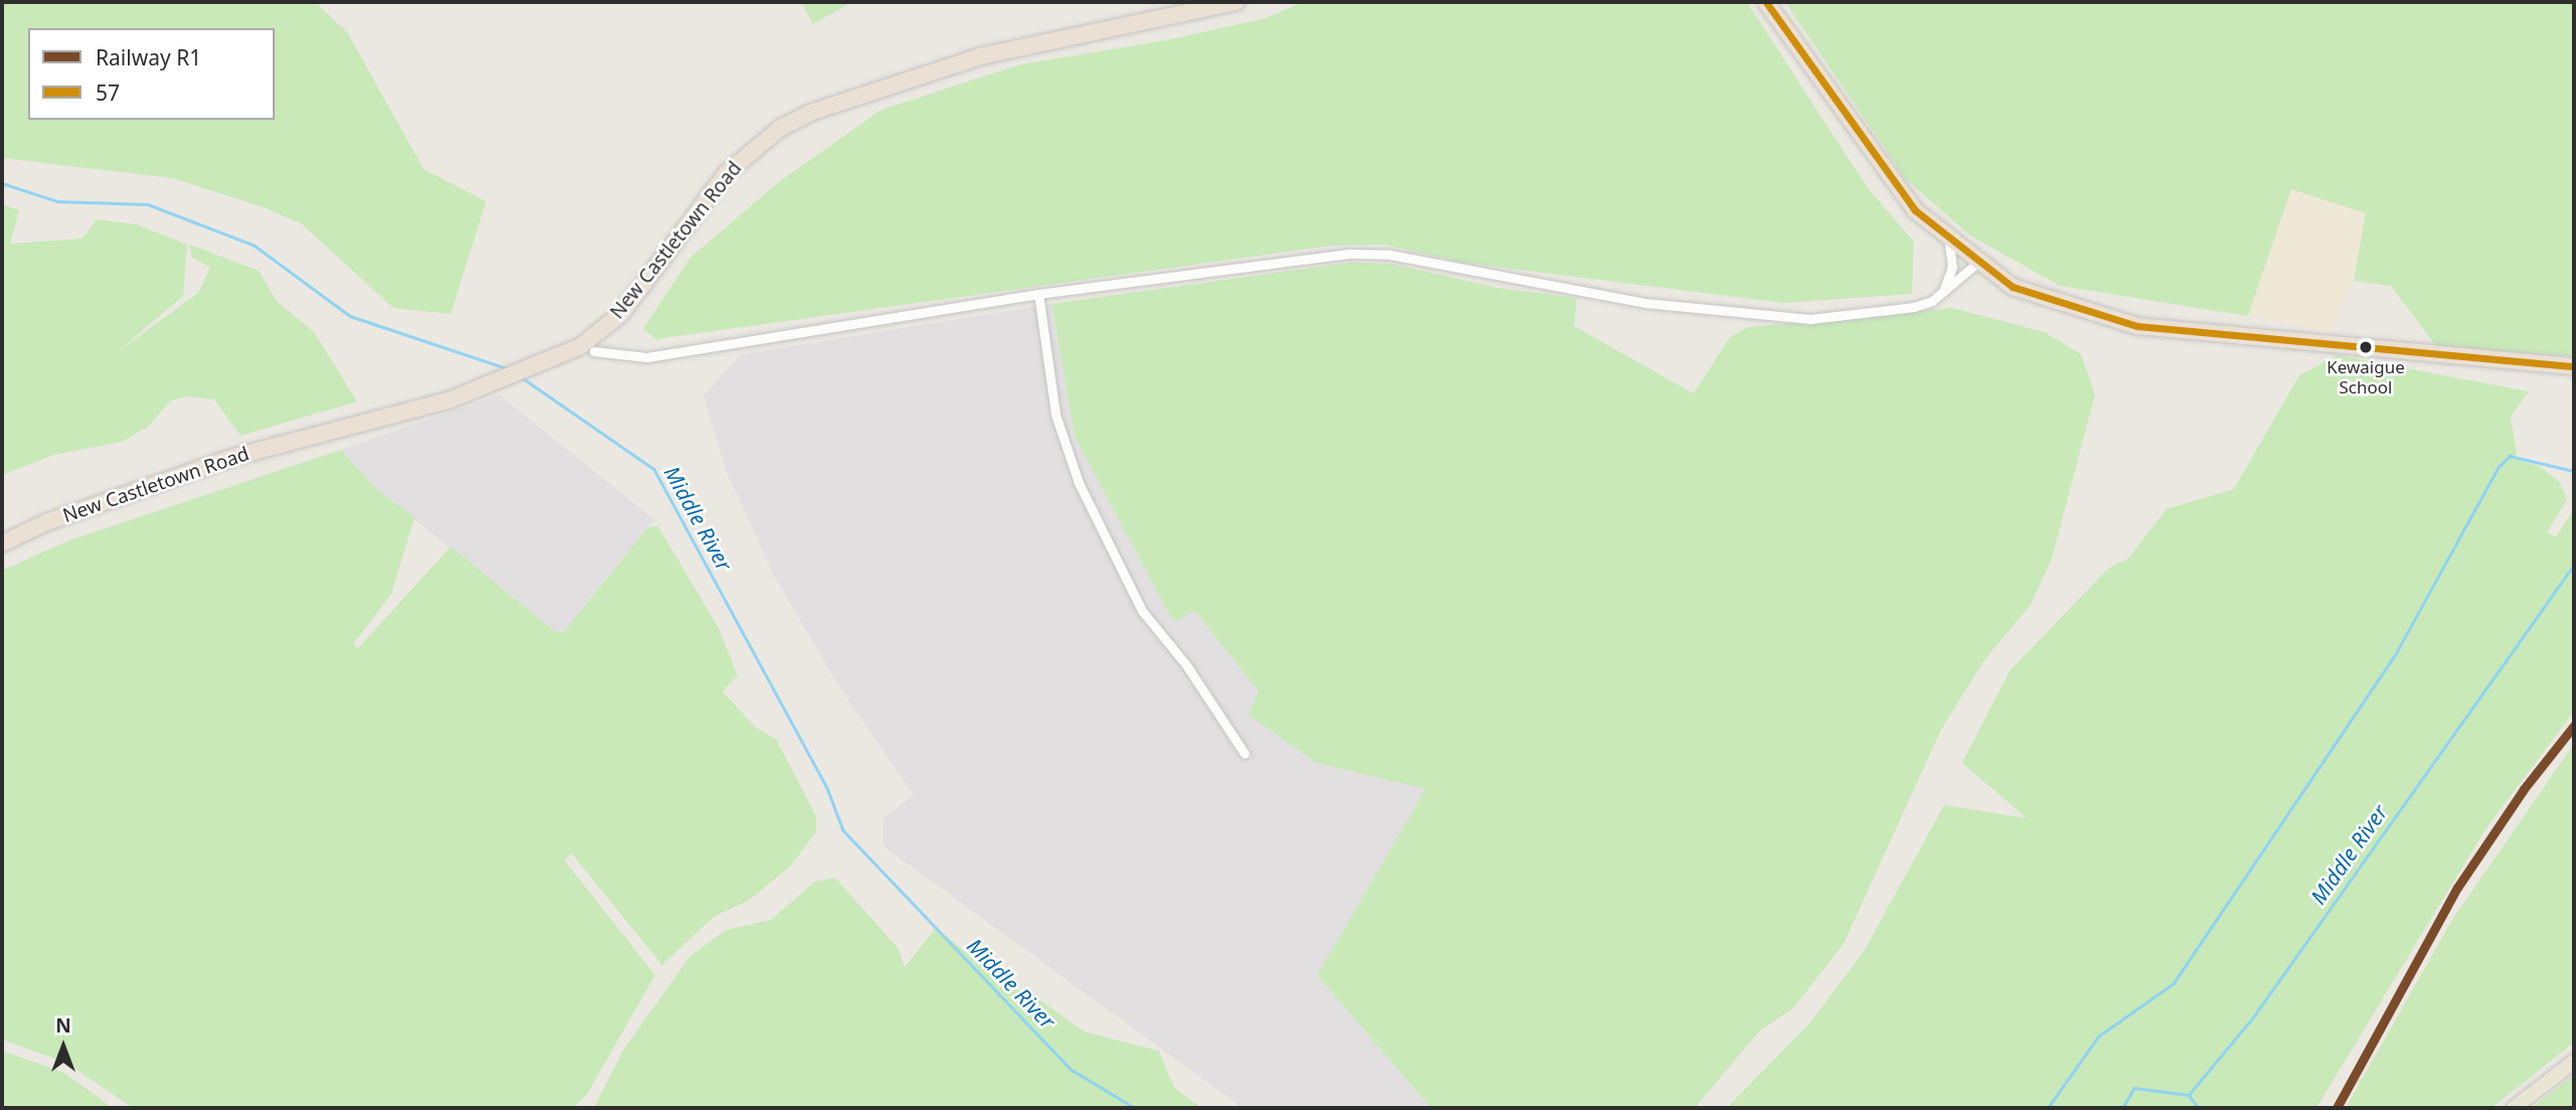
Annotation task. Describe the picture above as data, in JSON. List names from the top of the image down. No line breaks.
{"streets":{"highway":["New Castletown Road"]},"water":["Middle River"],"places":["Kewaigue School"],"lines":["transit line 57","rail line R1"],"legend":["Railway R1","57"],"north":"top"}
